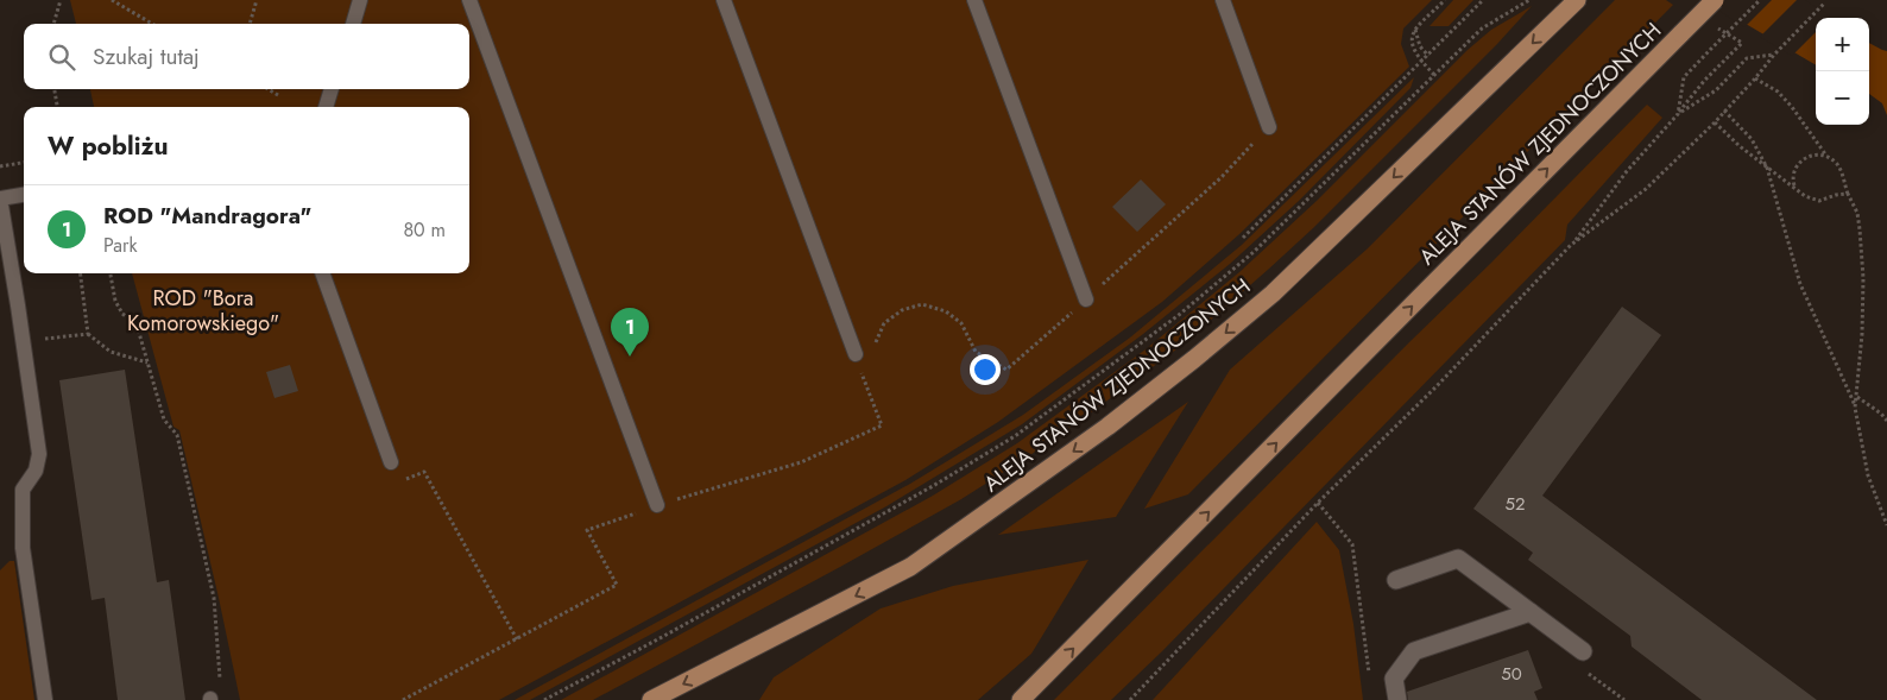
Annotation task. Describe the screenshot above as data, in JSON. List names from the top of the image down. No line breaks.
{"streets":{"main road":["ALEJA STANÓW ZJEDNOCZONYCH"]},"parks":["ROD \"Bora Komorowskiego\""],"house_numbers":["52","50"],"page":{"map_buttons":["+","−"],"search":"Szukaj tutaj","heading":"W pobliżu","list":[{"mark":"1","name":"ROD \"Mandragora\"","note":"Park","value":"80 m"}],"pins":"1"}}
